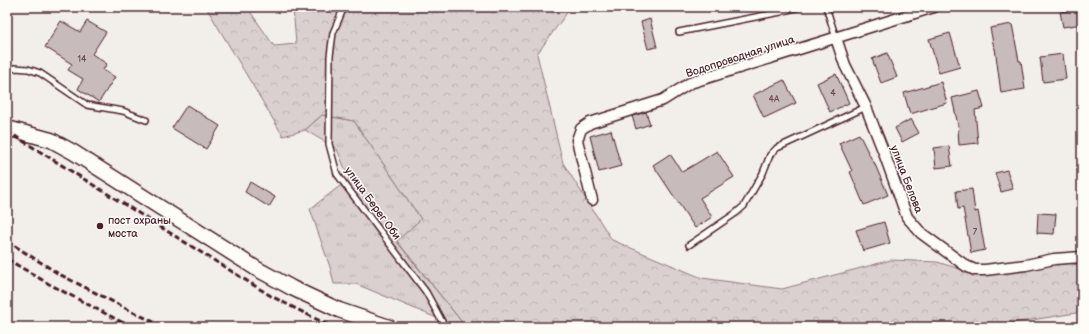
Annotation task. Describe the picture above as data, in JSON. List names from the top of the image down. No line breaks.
{"streets":{"street":["Водопроводная улица","улица Белова"],"lane":["улица Берег Оби"]},"crossings":[["Водопроводная улица","улица Белова"]],"places":["пост охраны моста"],"house_numbers":["14","4","4А","7"]}
